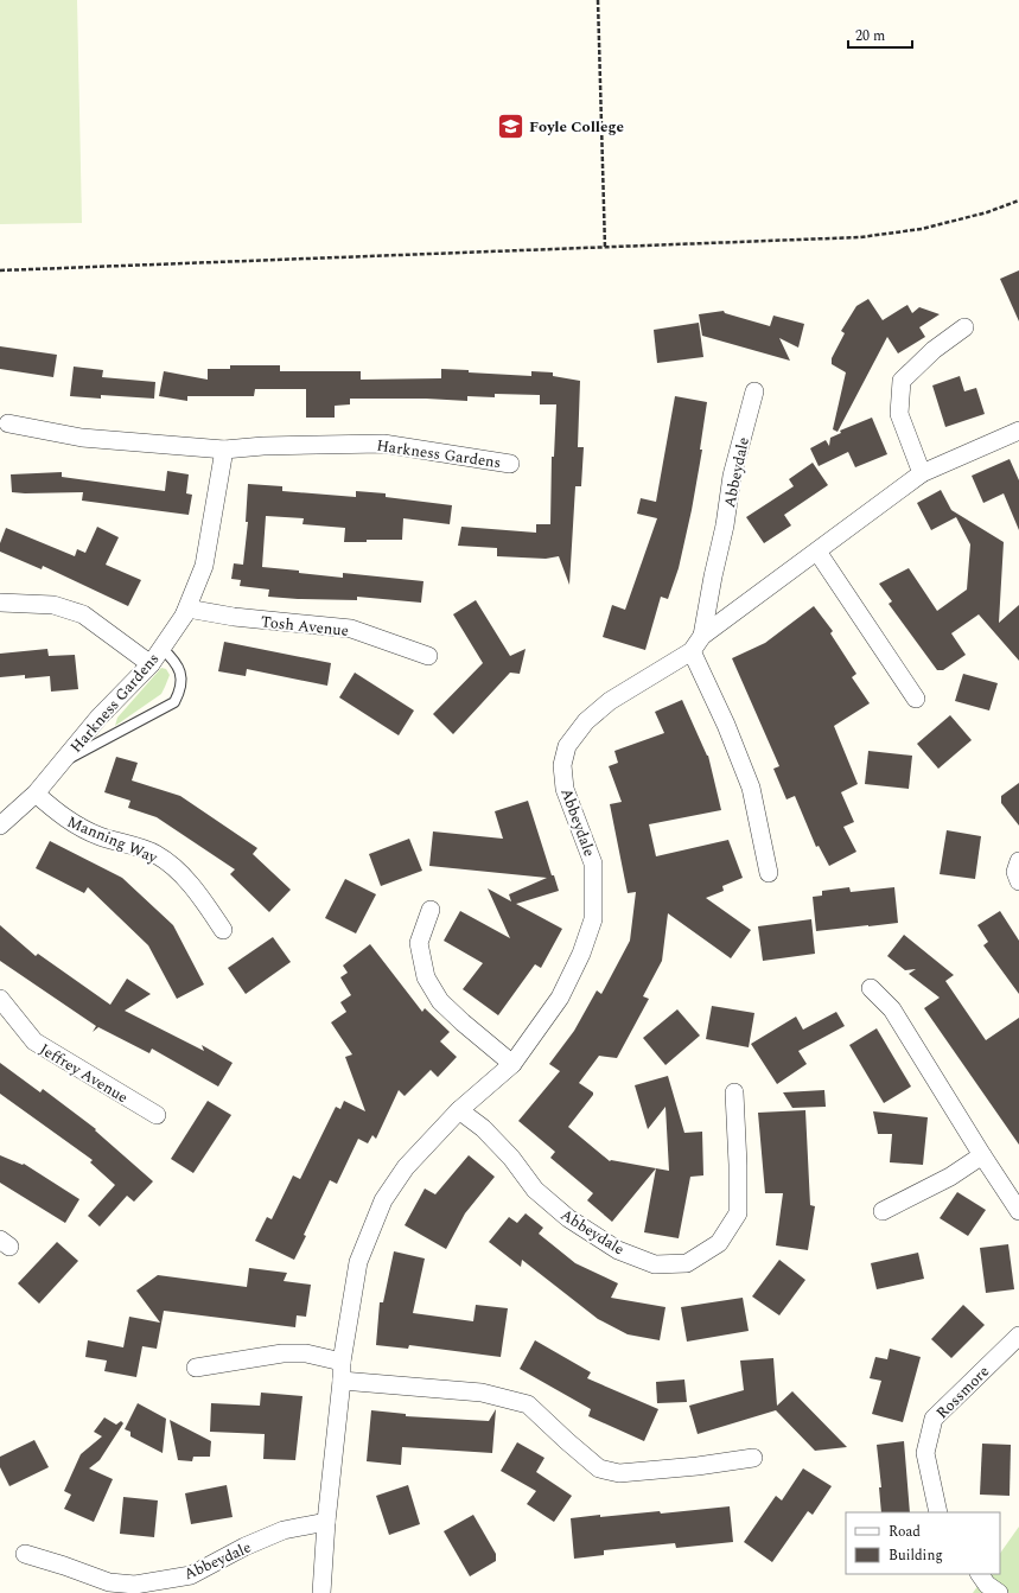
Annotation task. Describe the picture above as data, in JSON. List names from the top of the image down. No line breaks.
{"streets":{"street":["Harkness Gardens","Abbeydale","Tosh Avenue","Manning Way","Jeffrey Avenue","Rossmore"]},"crossings":[["Harkness Gardens","Tosh Avenue"],["Harkness Gardens","Manning Way"]],"places":{"school or university":["Foyle College"]},"legend":["Road","Building"],"scale_bar":"20 m"}
